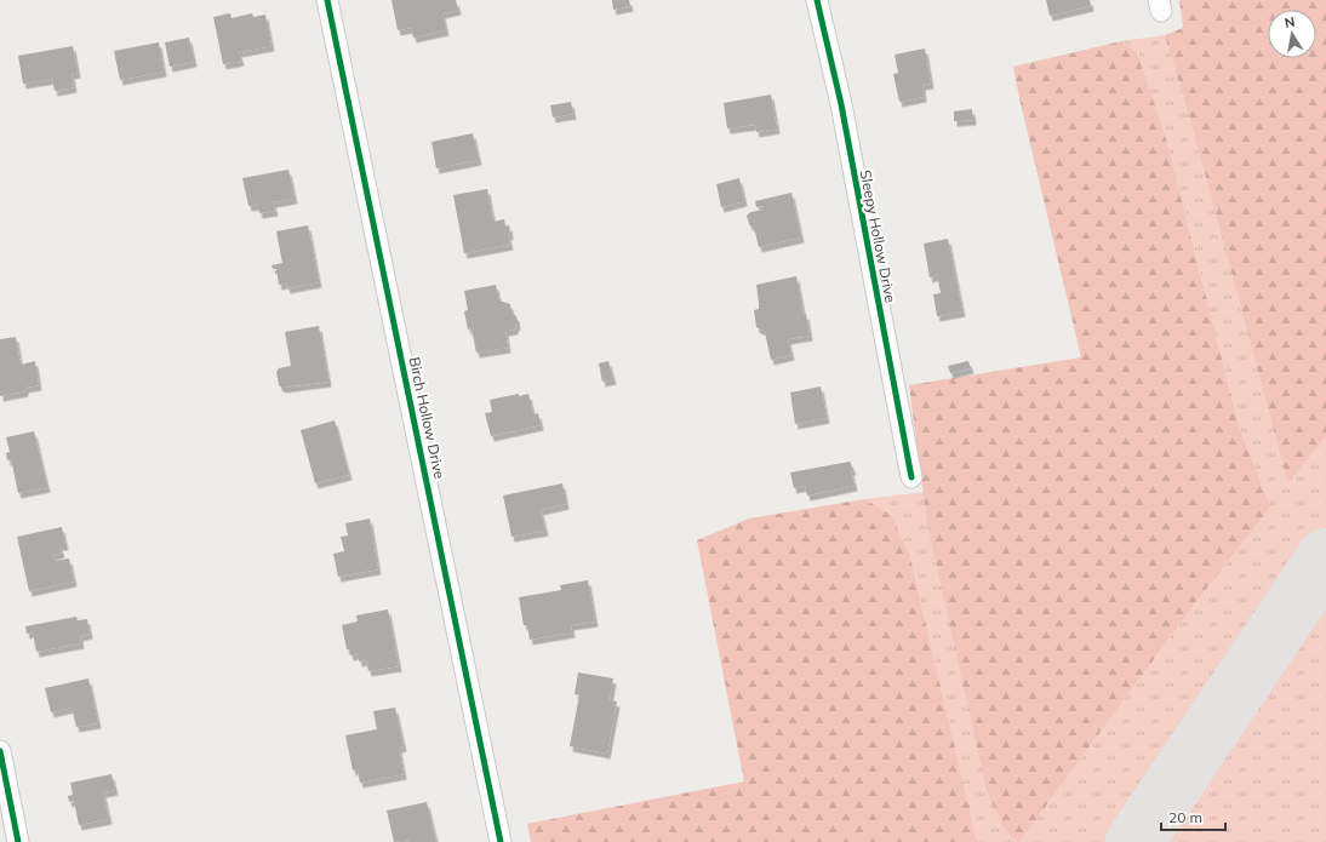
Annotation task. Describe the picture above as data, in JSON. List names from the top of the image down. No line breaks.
{"streets":{"street":["Sleepy Hollow Drive","Birch Hollow Drive"]},"scale_bar":"20 m","north":"top"}
